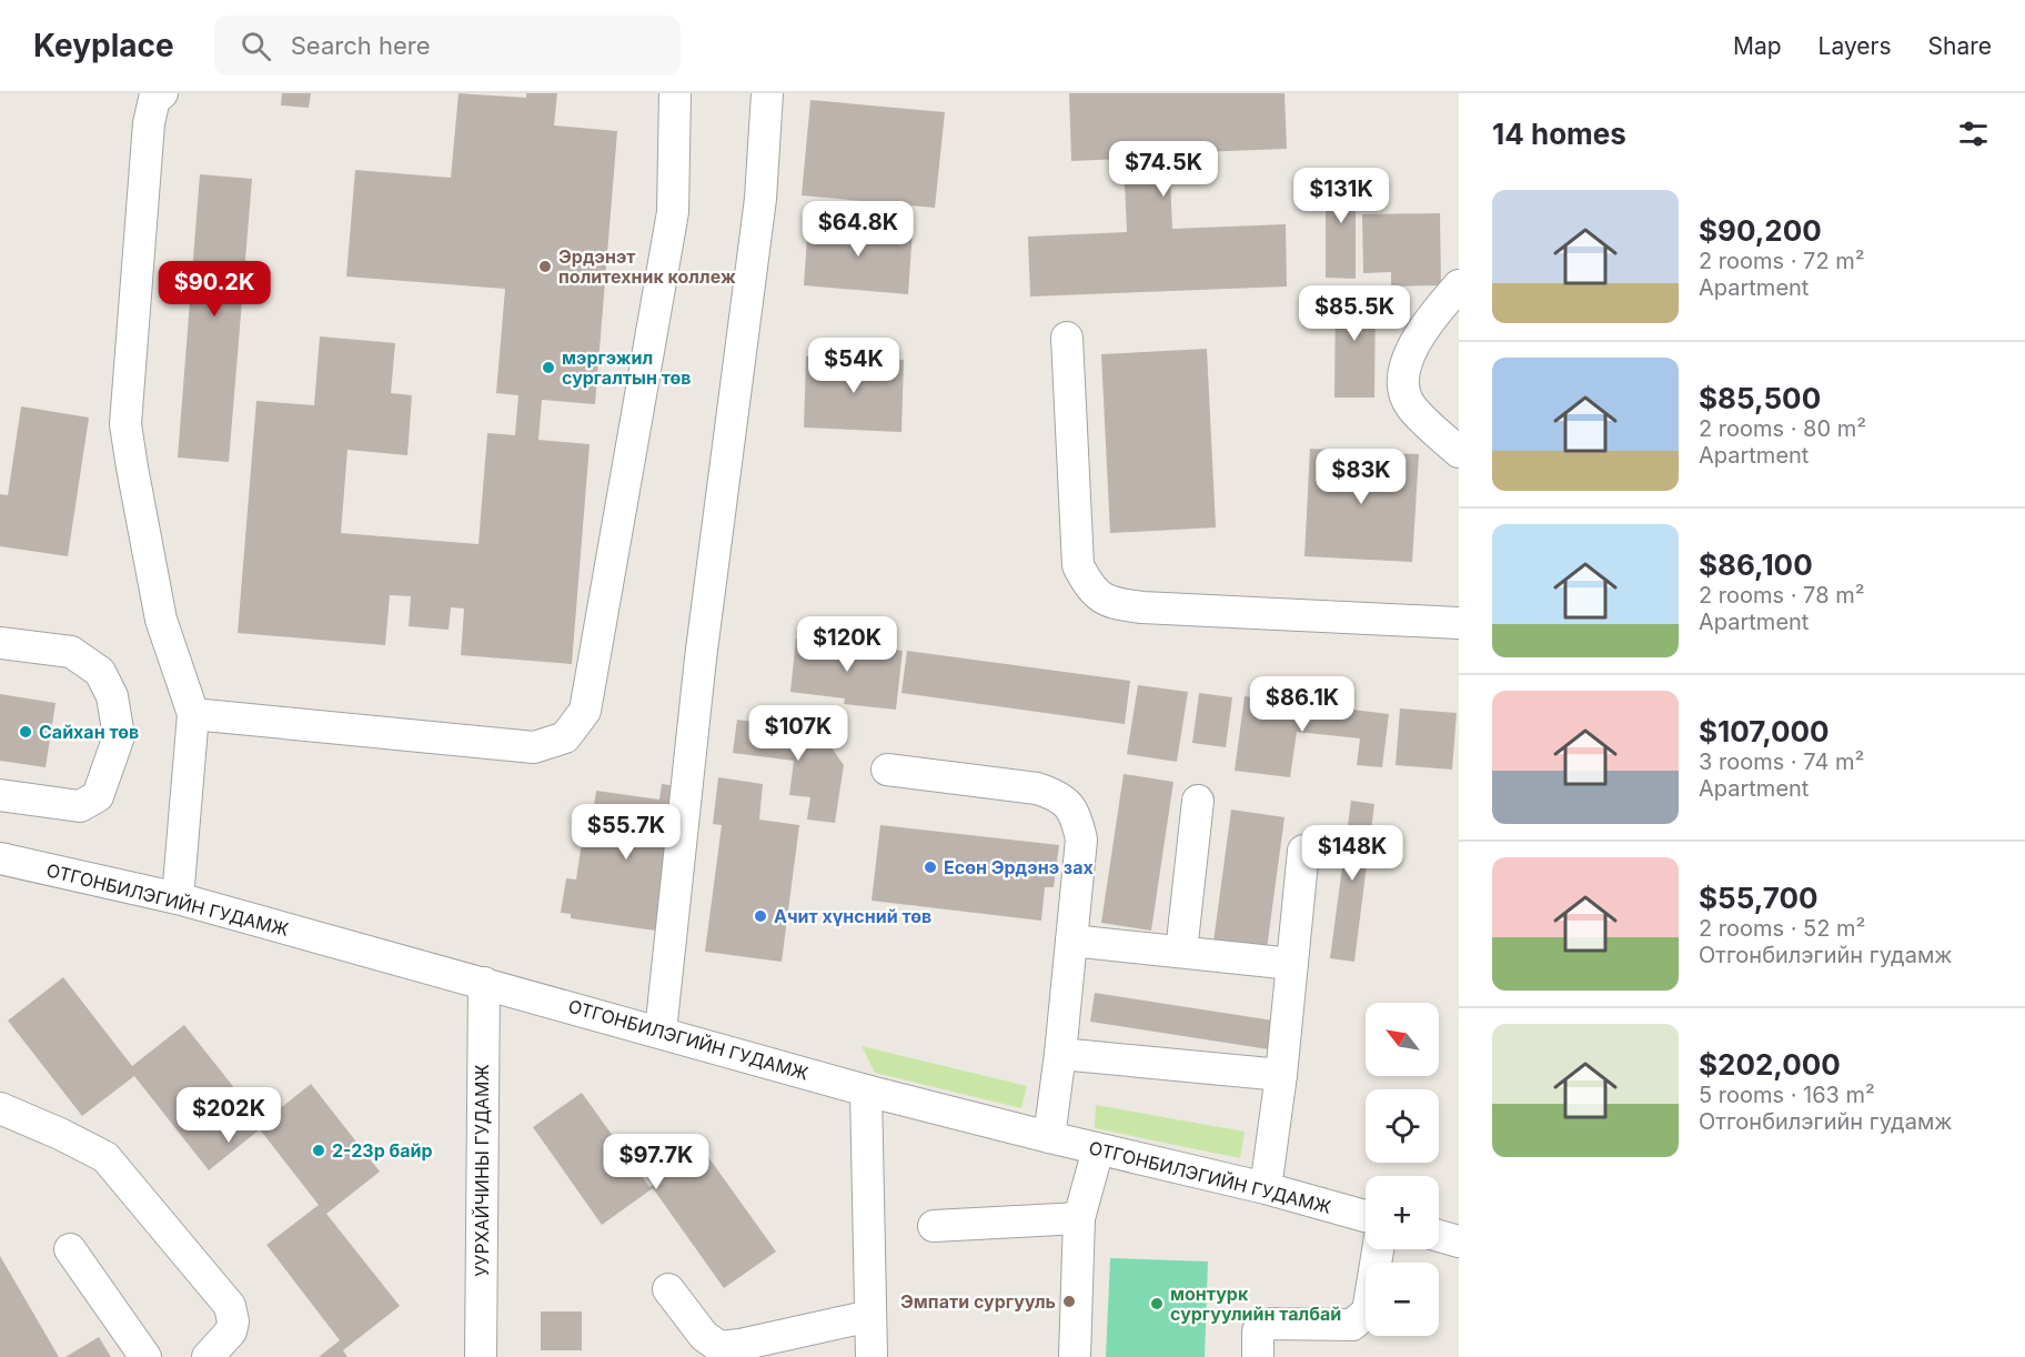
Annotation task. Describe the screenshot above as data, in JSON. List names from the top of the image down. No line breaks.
{"streets":{"street":["ОТГОНБИЛЭГИЙН ГУДАМЖ","УУРХАЙЧИНЫ ГУДАМЖ"]},"crossings":[["ОТГОНБИЛЭГИЙН ГУДАМЖ","УУРХАЙЧИНЫ ГУДАМЖ"]],"places":["Эрдэнэт политехник коллеж","мэргэжил сургалтын төв","Сайхан төв","Есөн Эрдэнэ зах","Ачит хүнсний төв","2-23р байр","Эмпати сургууль","монтурк сургуулийн талбай"],"north":"top left","page":{"header":"Keyplace","search":"Search here","nav":["Map","Layers","Share"],"heading":"14 homes","price":["$74.5K","$131K","$64.8K","$90.2K","$85.5K","$54K","$83K","$120K","$86.1K","$107K","$55.7K","$148K","$202K","$97.7K"],"list":[{"name":"$90,200","note":"2 rooms · 72 m² · Apartment"},{"name":"$85,500","note":"2 rooms · 80 m² · Apartment"},{"name":"$86,100","note":"2 rooms · 78 m² · Apartment"},{"name":"$107,000","note":"3 rooms · 74 m² · Apartment"},{"name":"$55,700","note":"2 rooms · 52 m² · Отгонбилэгийн гудамж"},{"name":"$202,000","note":"5 rooms · 163 m² · Отгонбилэгийн гудамж"}],"map_buttons":["+","−"]}}
